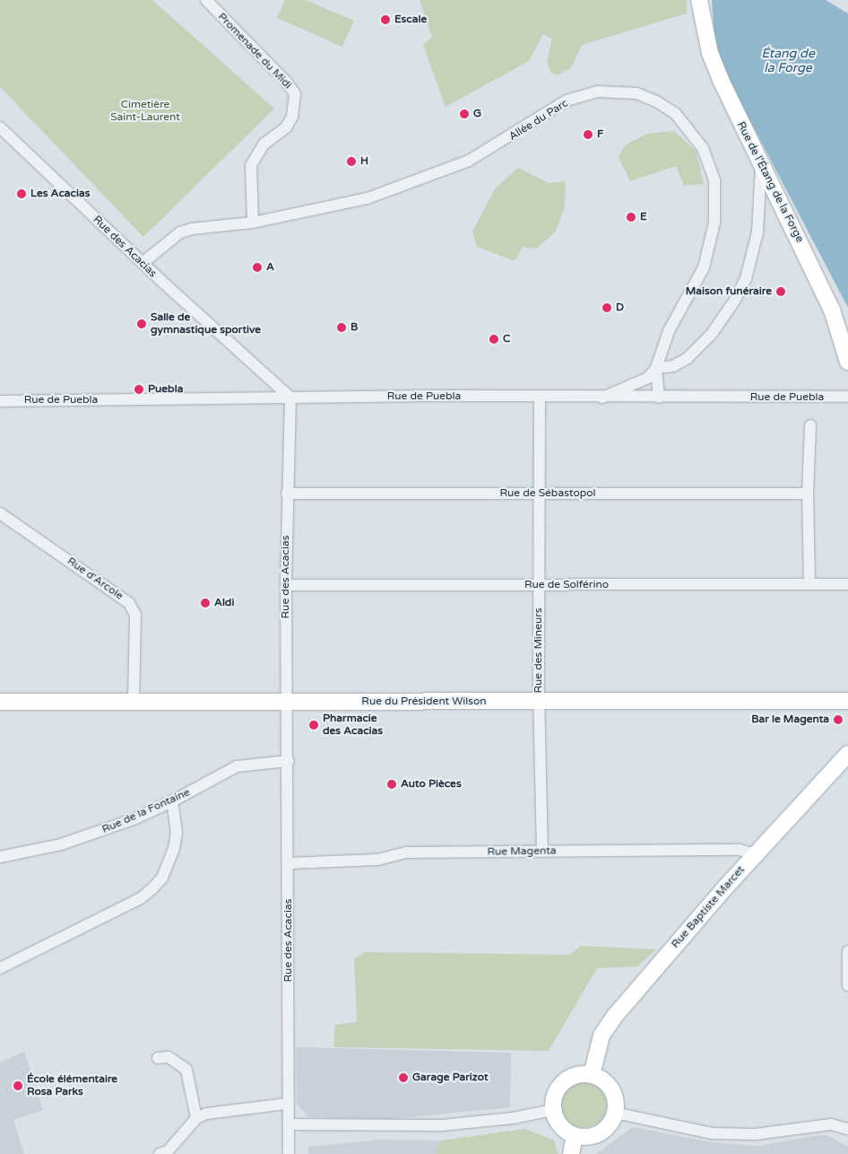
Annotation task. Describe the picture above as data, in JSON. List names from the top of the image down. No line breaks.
{"streets":{"street":["Promenade du Midi","Allée du Parc","Rue de l'Étang de la Forge","Rue des Acacias","Rue de Puebla","Rue de Sébastopol","Rue d'Arcole","Rue de Solférino","Rue des Mineurs","Rue du Président Wilson","Rue de la Fontaine","Rue Magenta","Rue Baptiste Marcet"]},"crossings":[["Promenade du Midi","Allée du Parc"],["Allée du Parc","Rue des Acacias"],["Allée du Parc","Rue de Puebla"],["Rue des Acacias","Rue de Puebla"],["Rue des Acacias","Rue de Sébastopol"],["Rue des Acacias","Rue de Solférino"],["Rue des Acacias","Rue du Président Wilson"],["Rue des Acacias","Rue de la Fontaine"],["Rue des Acacias","Rue Magenta"],["Rue de Puebla","Rue des Mineurs"],["Rue de Sébastopol","Rue des Mineurs"],["Rue d'Arcole","Rue du Président Wilson"],["Rue de Solférino","Rue des Mineurs"],["Rue des Mineurs","Rue du Président Wilson"],["Rue des Mineurs","Rue Magenta"],["Rue Magenta","Rue Baptiste Marcet"]],"water":["Étang de la Forge"],"parks":["Cimetière Saint-Laurent"],"places":["Escale","G","F","H","Les Acacias","E","A","Maison funéraire","D","Salle de gymnastique sportive","B","C","Puebla","Aldi","Bar le Magenta","Pharmacie des Acacias","Auto Pièces","Garage Parizot","École élémentaire Rosa Parks"]}
